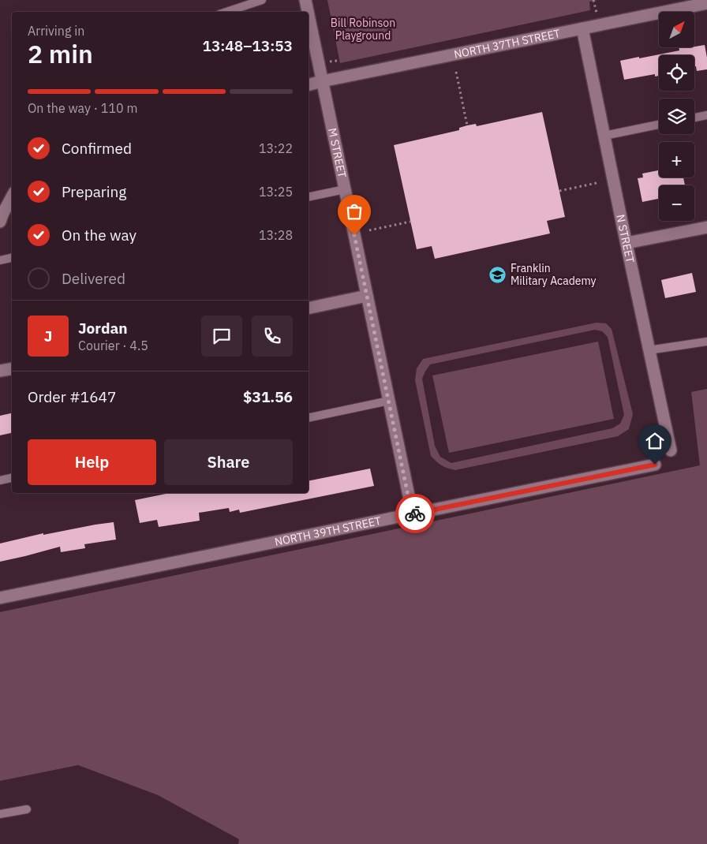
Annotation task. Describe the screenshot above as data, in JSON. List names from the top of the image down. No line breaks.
{"streets":{"street":["NORTH 37TH STREET","M STREET","N STREET","NORTH 39TH STREET"]},"crossings":[["NORTH 37TH STREET","M STREET"],["NORTH 37TH STREET","N STREET"],["M STREET","NORTH 39TH STREET"]],"parks":["Bill Robinson Playground"],"places":{"school or university":["Franklin Military Academy"]},"north":"top right","page":{"map_buttons":["+","−"],"heading":["2 min","Arriving in","13:48–13:53"],"panel":["Jordan","Courier · 4.5","Order #1647","$31.56"],"bar":"On the way · 110 m","list":[["Confirmed","13:22"],["Preparing","13:25"],["On the way","13:28"],"Delivered"],"round":"J","buttons":["Help","Share"]}}
